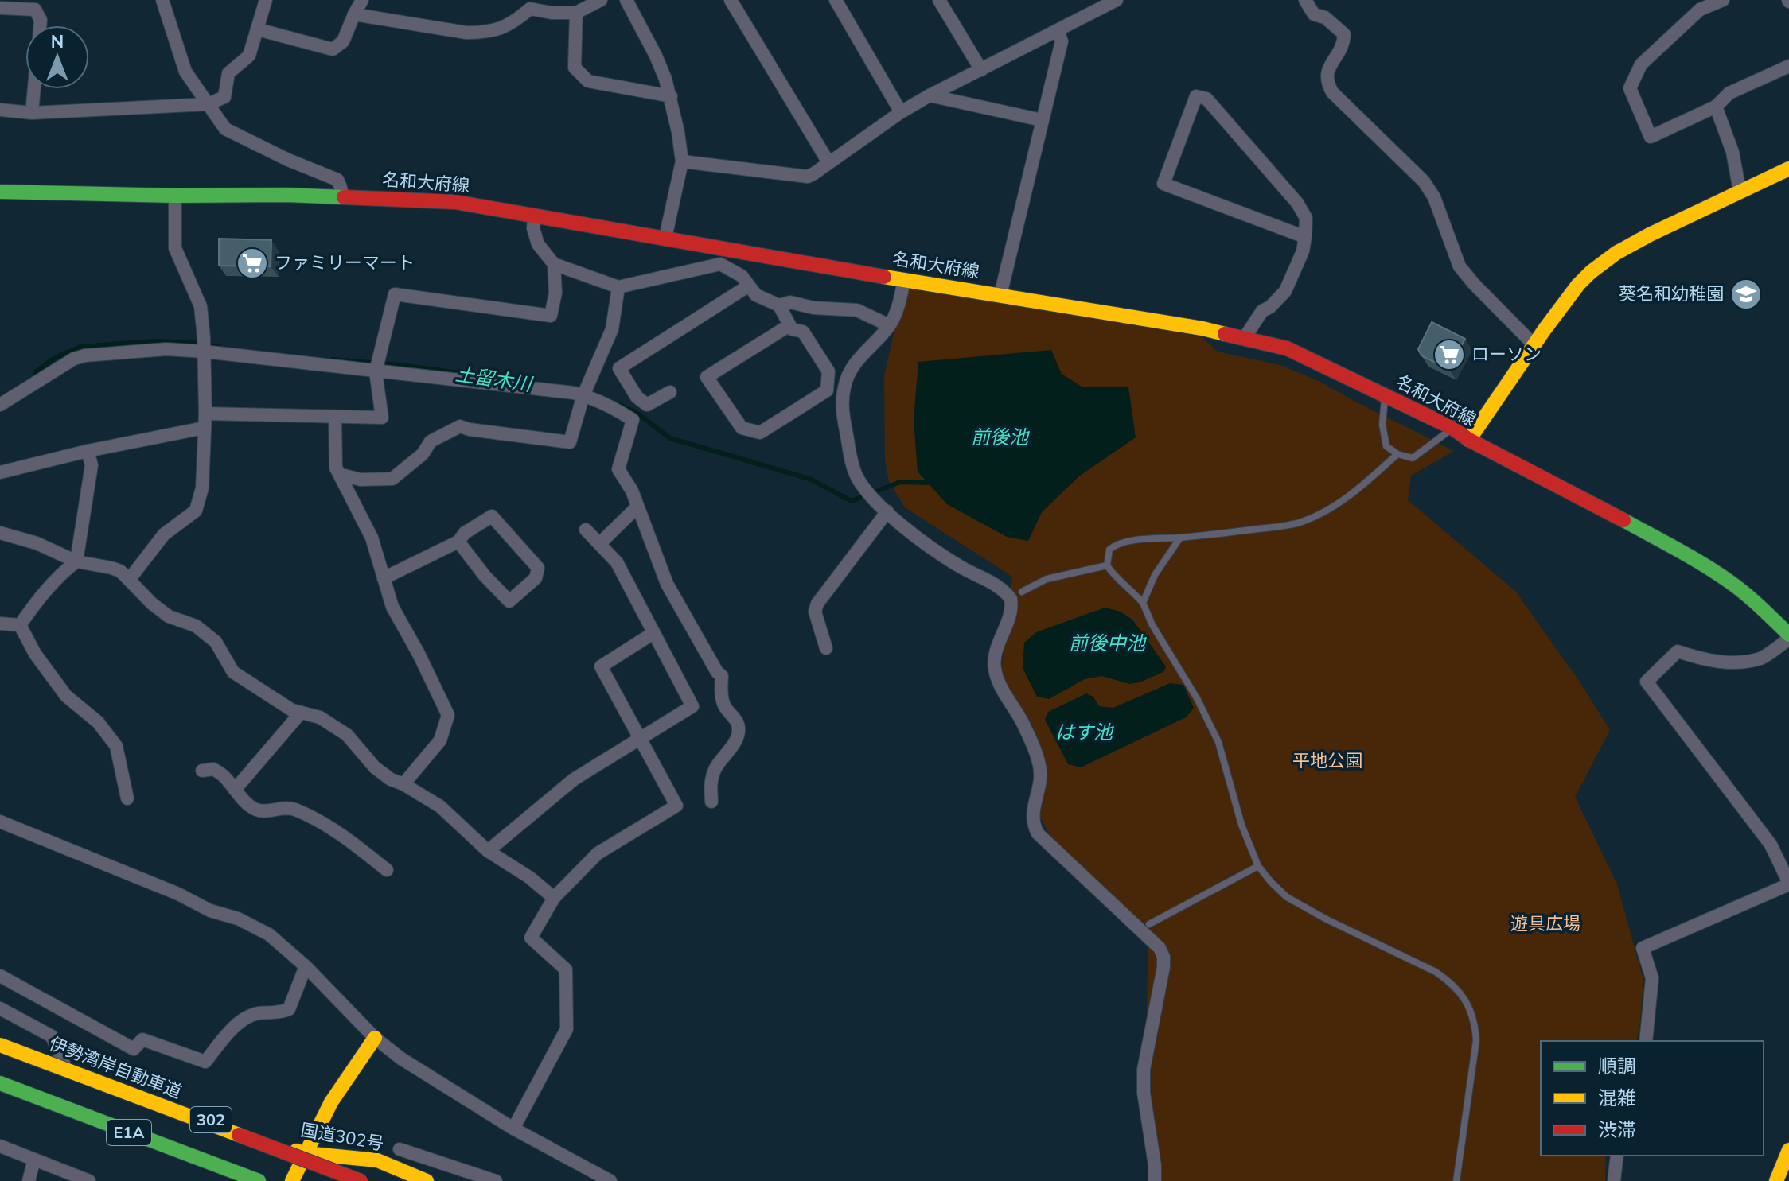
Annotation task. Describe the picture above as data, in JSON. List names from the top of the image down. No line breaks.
{"streets":{"main road":["名和大府線","伊勢湾岸自動車道","302","E1A","国道302号"]},"crossings":[["302","E1A"]],"water":["土留木川","前後池","前後中池","はす池"],"parks":["平地公園","遊具広場"],"places":{"supermarket":["ファミリーマート","ローソン"],"school or university":["葵名和幼稚園"]},"legend":["順調","混雑","渋滞"],"north":"top"}
